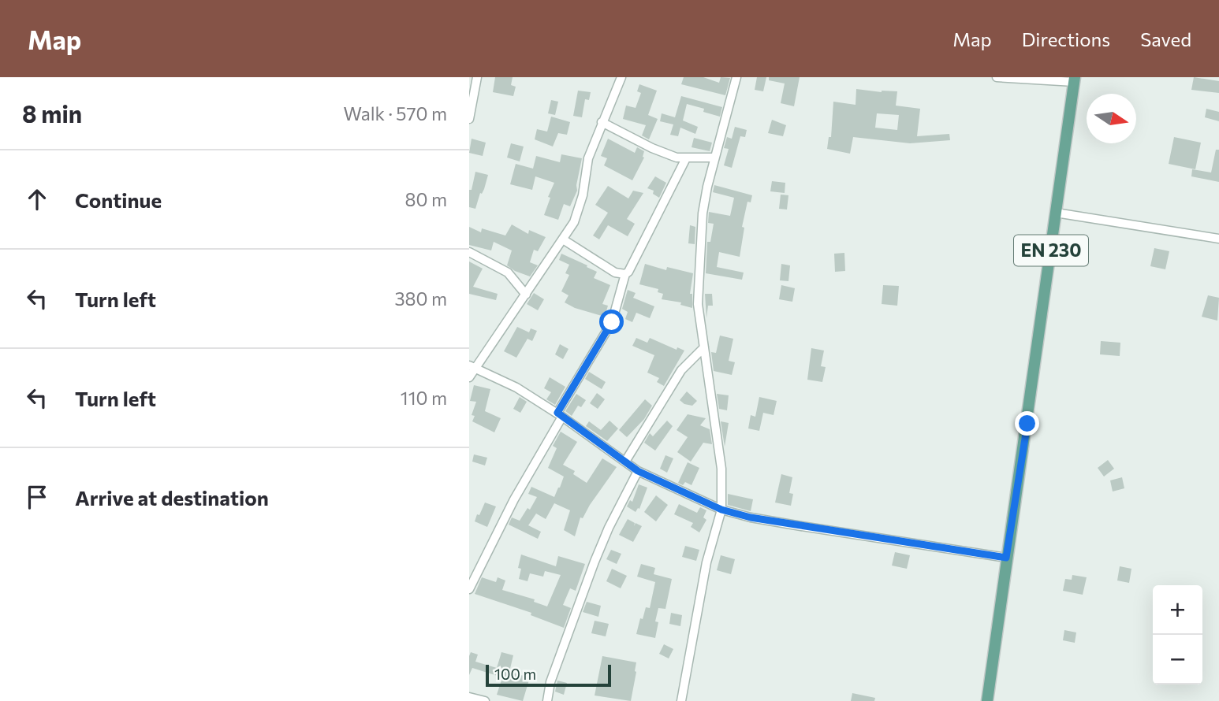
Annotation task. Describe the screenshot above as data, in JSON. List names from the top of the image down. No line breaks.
{"streets":{"main road":["EN 230"]},"scale_bar":"100 m","north":"right","page":{"header":"Map","nav":["Map","Directions","Saved"],"heading":["8 min","Walk · 570 m"],"list":[["Continue","80 m"],["Turn left","380 m"],["Turn left","110 m"],"Arrive at destination"],"map_buttons":["+","−"],"scale":"100 m"}}
